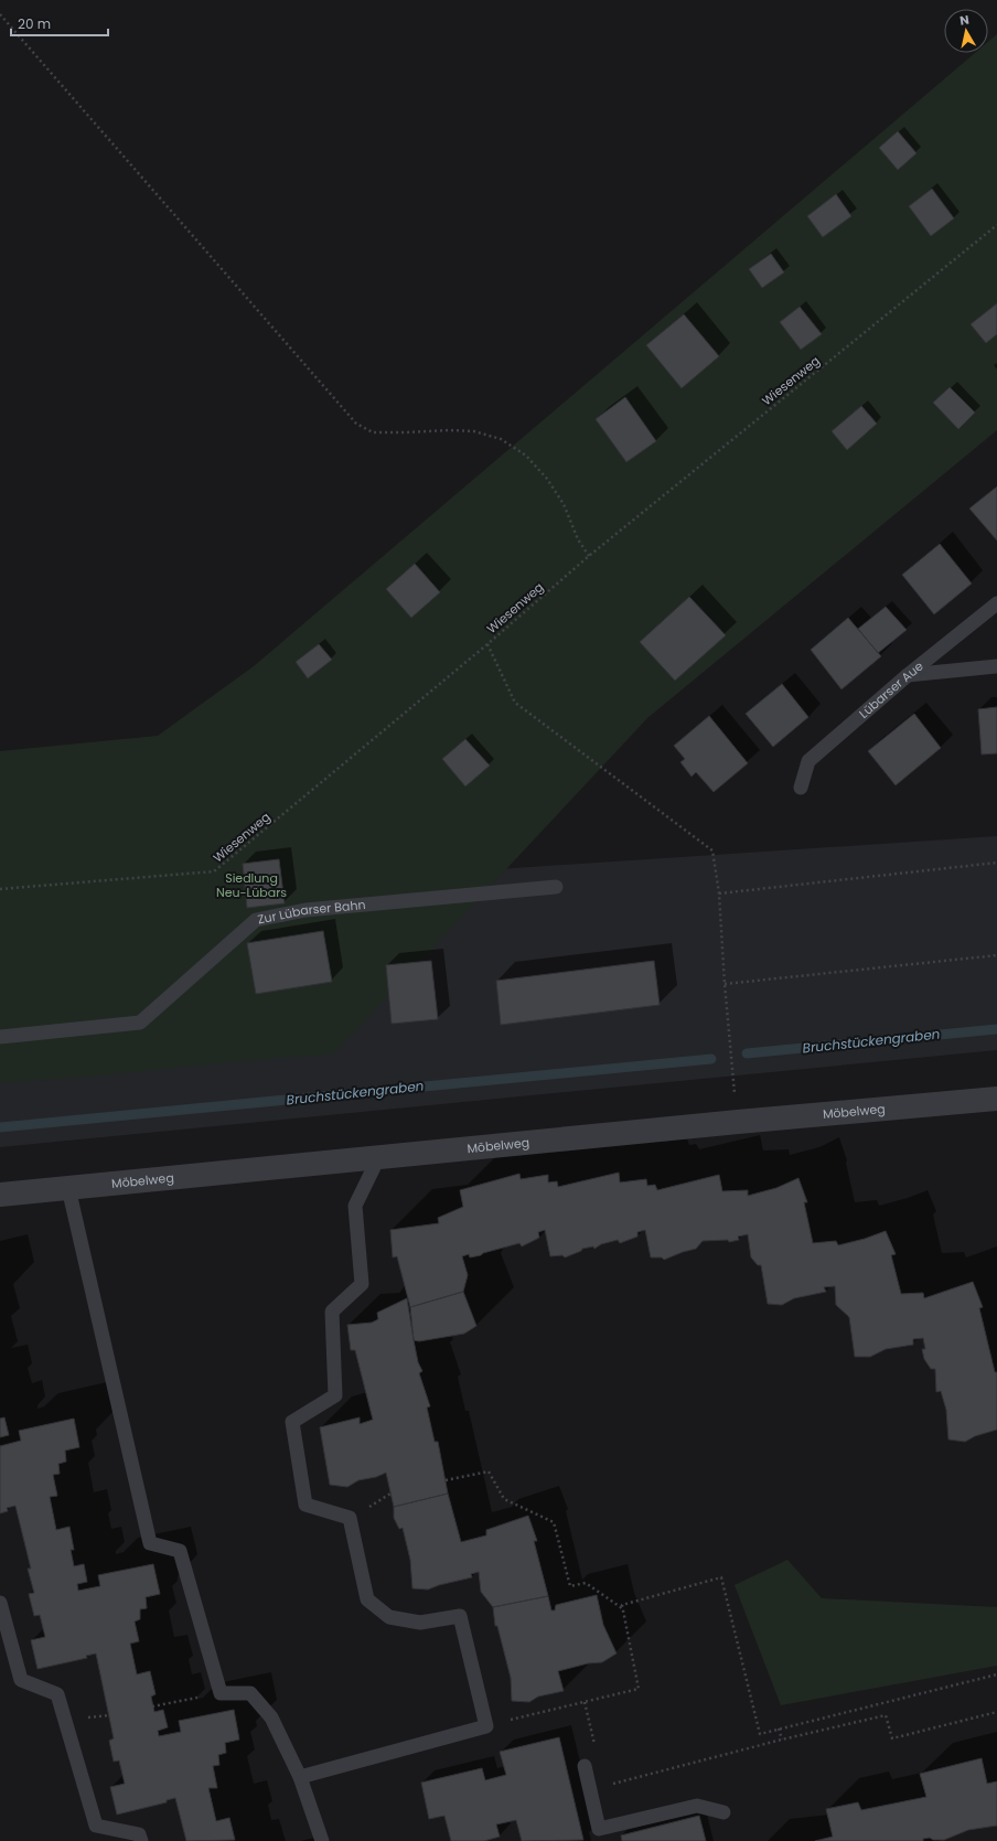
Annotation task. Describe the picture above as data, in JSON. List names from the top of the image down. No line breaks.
{"streets":{"street":["Möbelweg"],"lane":["Lübarser Aue","Zur Lübarser Bahn"],"path":["Wiesenweg"]},"water":["Bruchstückengraben"],"parks":["Siedlung Neu-Lübars"],"scale_bar":"20 m","north":"top"}
